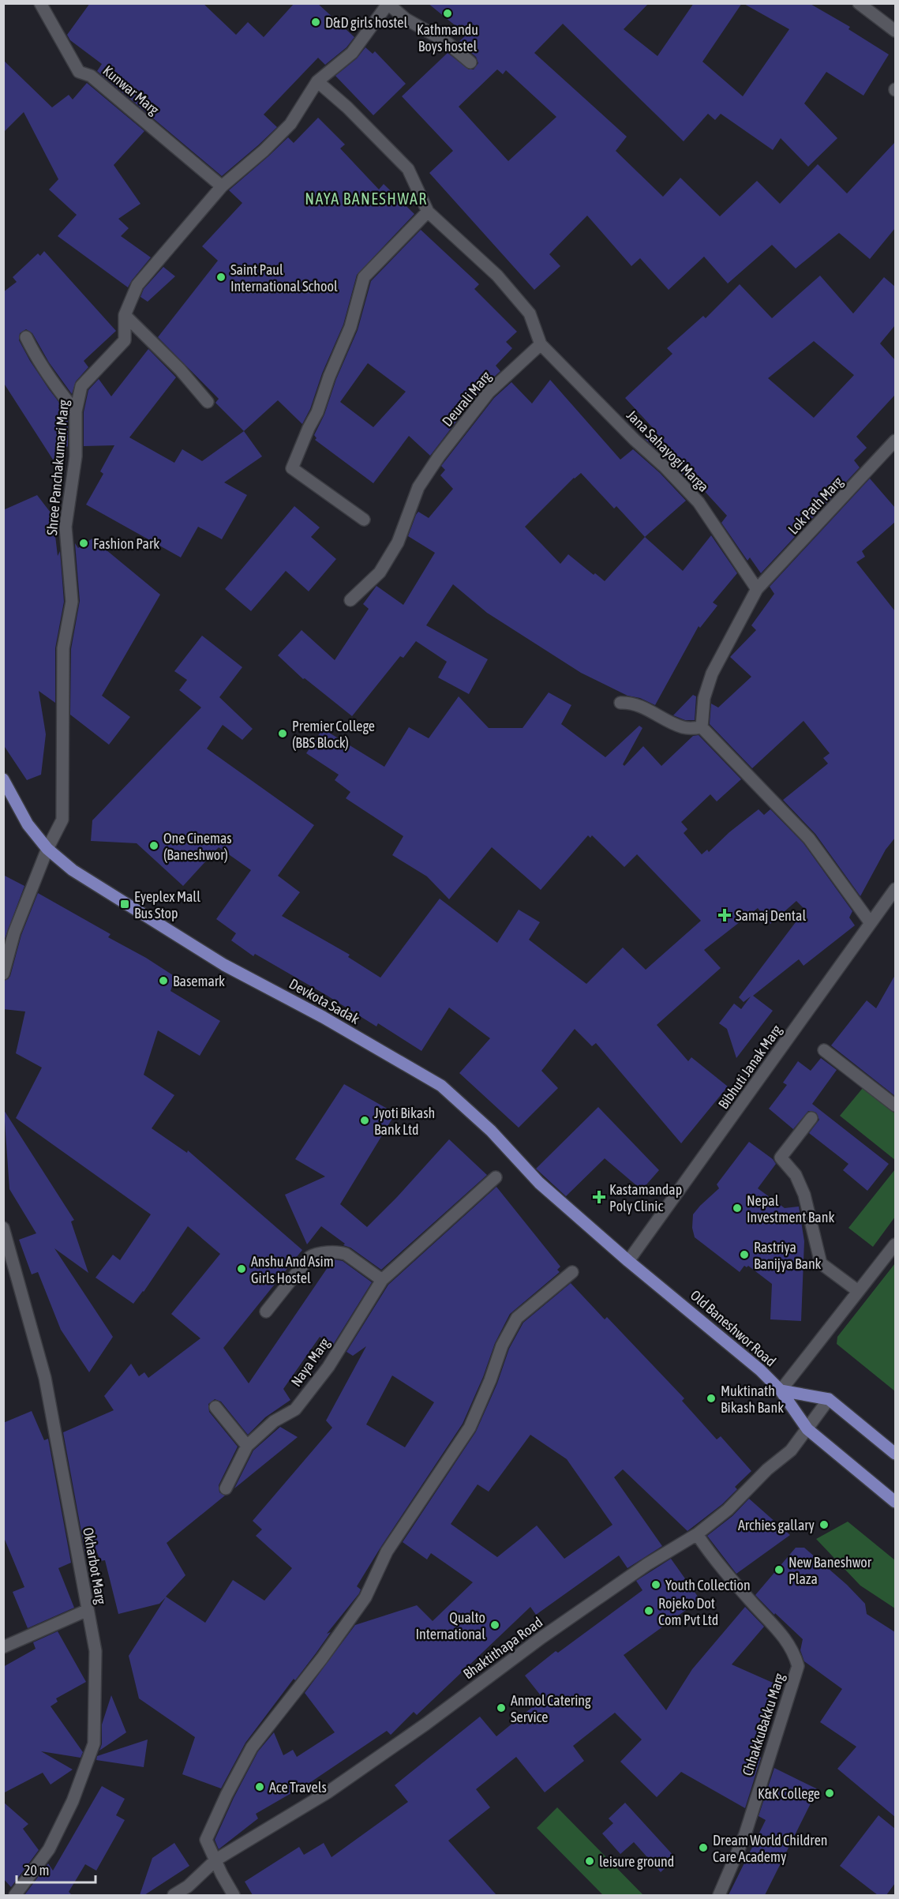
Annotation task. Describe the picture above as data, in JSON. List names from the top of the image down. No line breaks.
{"streets":{"main road":["Devkota Sadak","Old Baneshwor Road"],"street":["Kunwar Marg","Deurali Marg","Jana Sahayogi Marga","Shree Panchakumari Marg","Lok Path Marg","Bibhuti Janak Marg","Naya Marg","Okharbot Marg","Bhaktithapa Road","ChhakkuBakku Marg"]},"crossings":[["Kunwar Marg","Shree Panchakumari Marg"],["Deurali Marg","Jana Sahayogi Marga"],["Jana Sahayogi Marga","Shree Panchakumari Marg"],["Jana Sahayogi Marga","Lok Path Marg"],["Shree Panchakumari Marg","Devkota Sadak"],["Devkota Sadak","Bibhuti Janak Marg"],["Devkota Sadak","Old Baneshwor Road"],["Bibhuti Janak Marg","Old Baneshwor Road"],["Old Baneshwor Road","Bhaktithapa Road"],["Bhaktithapa Road","ChhakkuBakku Marg"]],"districts":["NAYA BANESHWAR"],"places":{"other":["Kathmandu Boys hostel","D&D girls hostel","Saint Paul International School","Fashion Park","Premier College (BBS Block)","One Cinemas (Baneshwor)","Basemark","Jyoti Bikash Bank Ltd","Nepal Investment Bank","Rastriya Banijya Bank","Anshu And Asim Girls Hostel","Muktinath Bikash Bank","Archies gallary","New Baneshwor Plaza","Youth Collection","Rojeko Dot Com Pvt Ltd","Qualto International","Anmol Catering Service","Ace Travels","K&K College","Dream World Children Care Academy","leisure ground"],"transit":["Eyeplex Mall Bus Stop"],"health":["Samaj Dental","Kastamandap Poly Clinic"]},"scale_bar":"20 m"}
